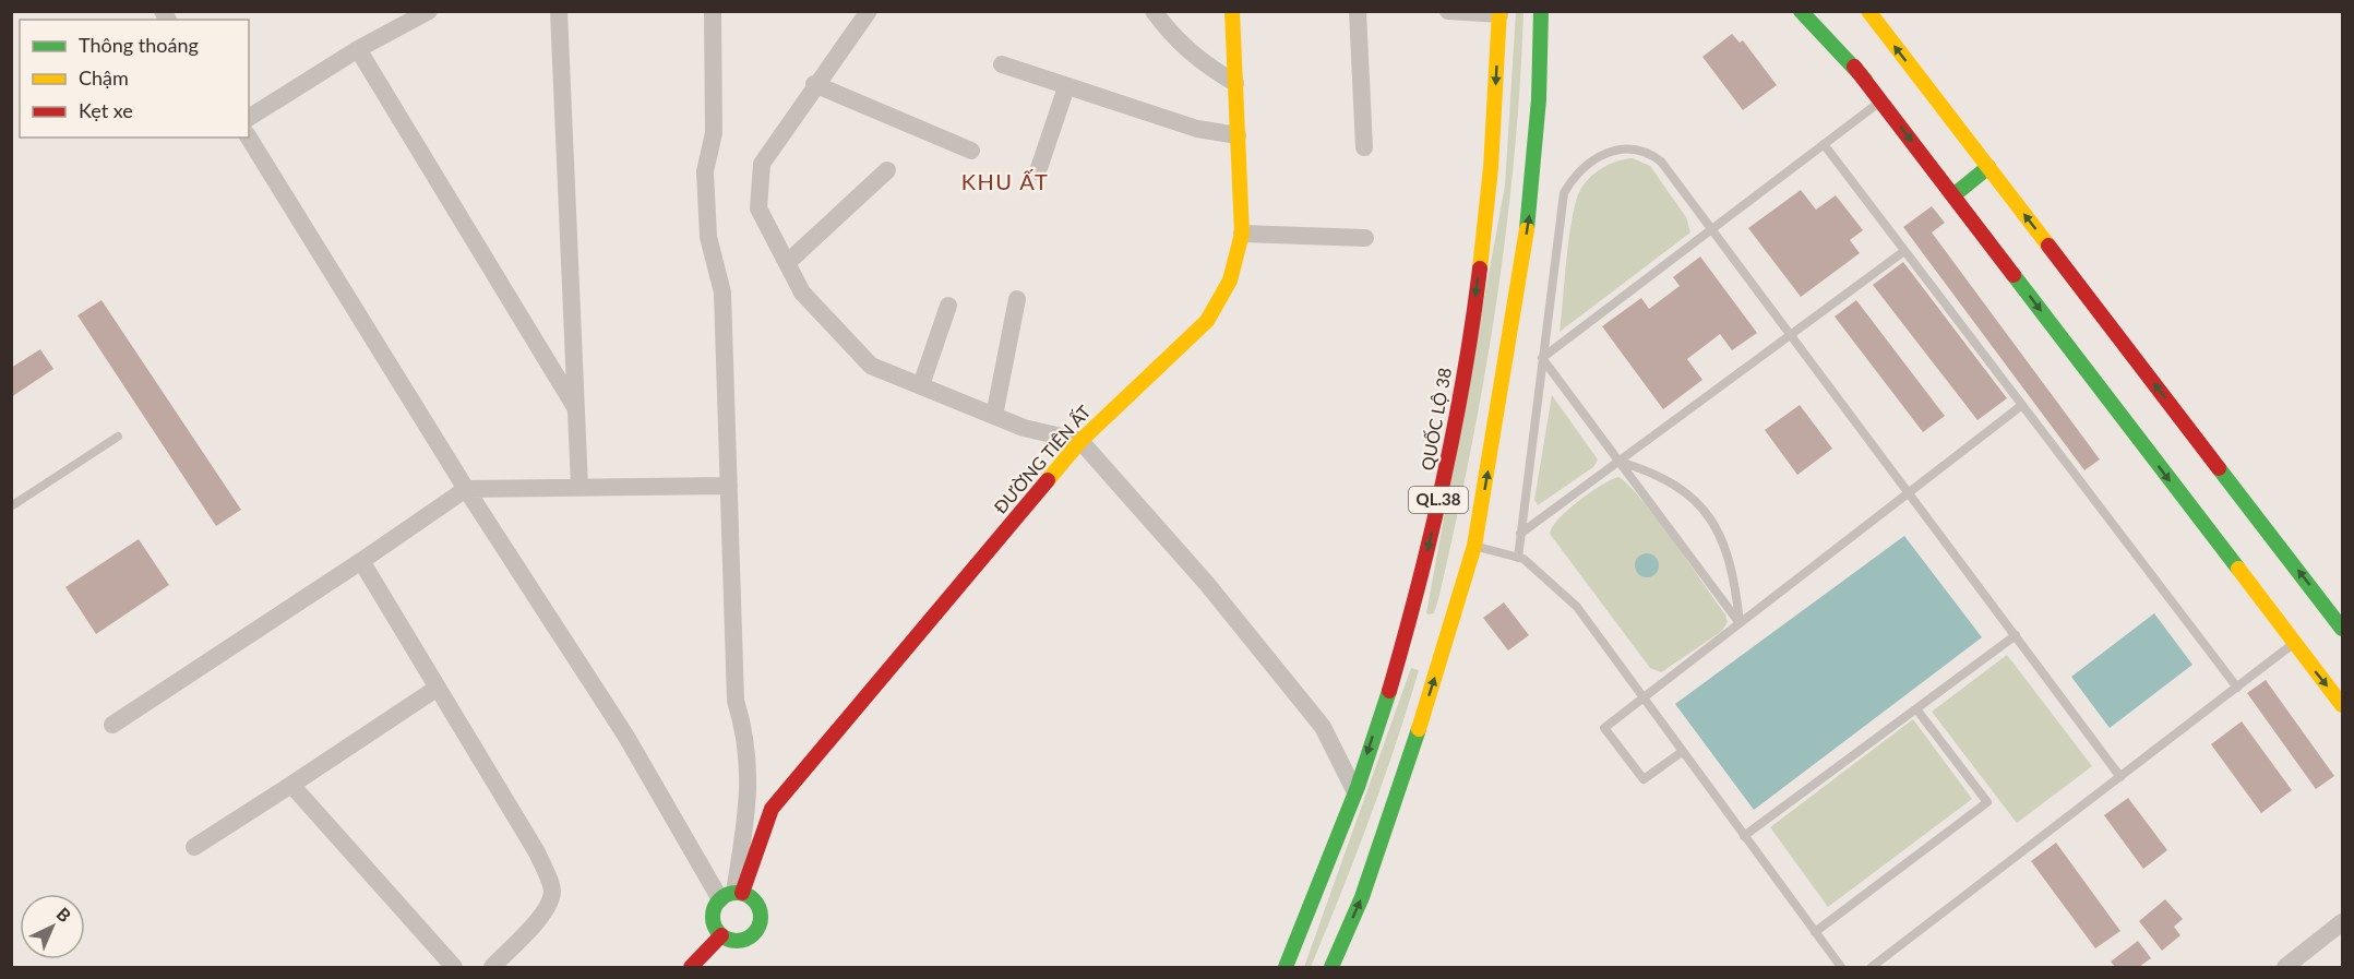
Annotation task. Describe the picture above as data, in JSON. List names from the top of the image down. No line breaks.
{"streets":{"main road":["QUỐC LỘ 38","ĐƯỜNG TIÊN ẤT","QL.38"]},"districts":["KHU ẤT"],"legend":["Thông thoáng","Chậm","Kẹt xe"],"north":"top right"}
